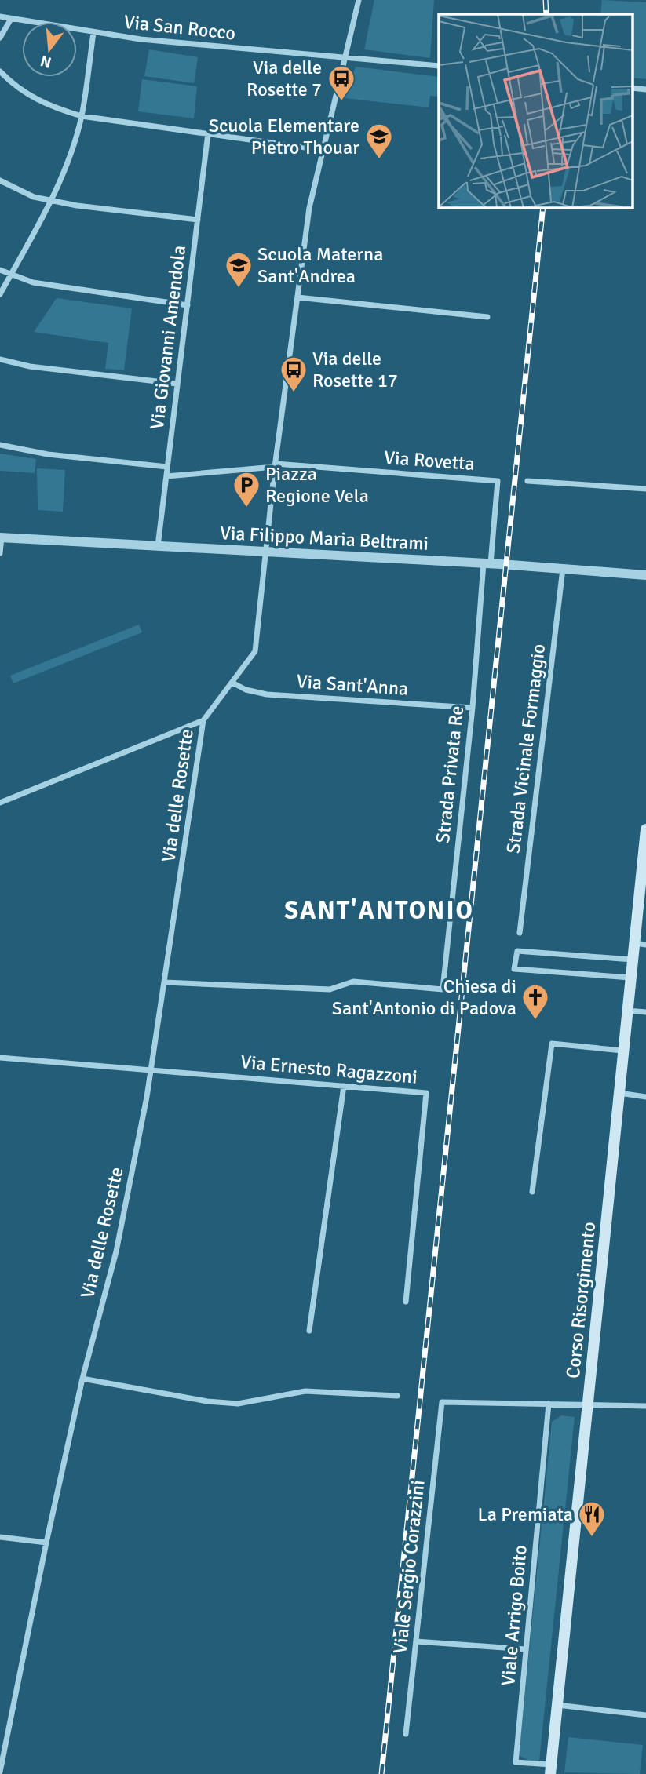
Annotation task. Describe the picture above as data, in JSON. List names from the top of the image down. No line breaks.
{"streets":{"main road":["Corso Risorgimento"],"street":["Via San Rocco","Via Giovanni Amendola","Via Rovetta","Via Filippo Maria Beltrami","Via Sant'Anna","Strada Vicinale Formaggio","Strada Privata Re","Via delle Rosette","Via Ernesto Ragazzoni","Viale Sergio Corazzini","Viale Arrigo Boito"]},"crossings":[["Via San Rocco","Via delle Rosette"],["Via Giovanni Amendola","Via Filippo Maria Beltrami"],["Via Rovetta","Via Filippo Maria Beltrami"],["Via Rovetta","Strada Privata Re"],["Via Rovetta","Via delle Rosette"],["Via Filippo Maria Beltrami","Strada Vicinale Formaggio"],["Via Filippo Maria Beltrami","Strada Privata Re"],["Via Filippo Maria Beltrami","Via delle Rosette"],["Via Sant'Anna","Strada Privata Re"],["Via Sant'Anna","Via delle Rosette"],["Strada Privata Re","Via delle Rosette"],["Via delle Rosette","Via Ernesto Ragazzoni"],["Corso Risorgimento","Viale Arrigo Boito"],["Viale Sergio Corazzini","Viale Arrigo Boito"]],"districts":["SANT'ANTONIO"],"places":{"bus stop":["Via delle Rosette 7","Via delle Rosette 17"],"school or university":["Scuola Elementare Pietro Thouar","Scuola Materna Sant'Andrea"],"parking":["Piazza Regione Vela"],"church":["Chiesa di Sant'Antonio di Padova"],"restaurant":["La Premiata"]},"north":"bottom"}
